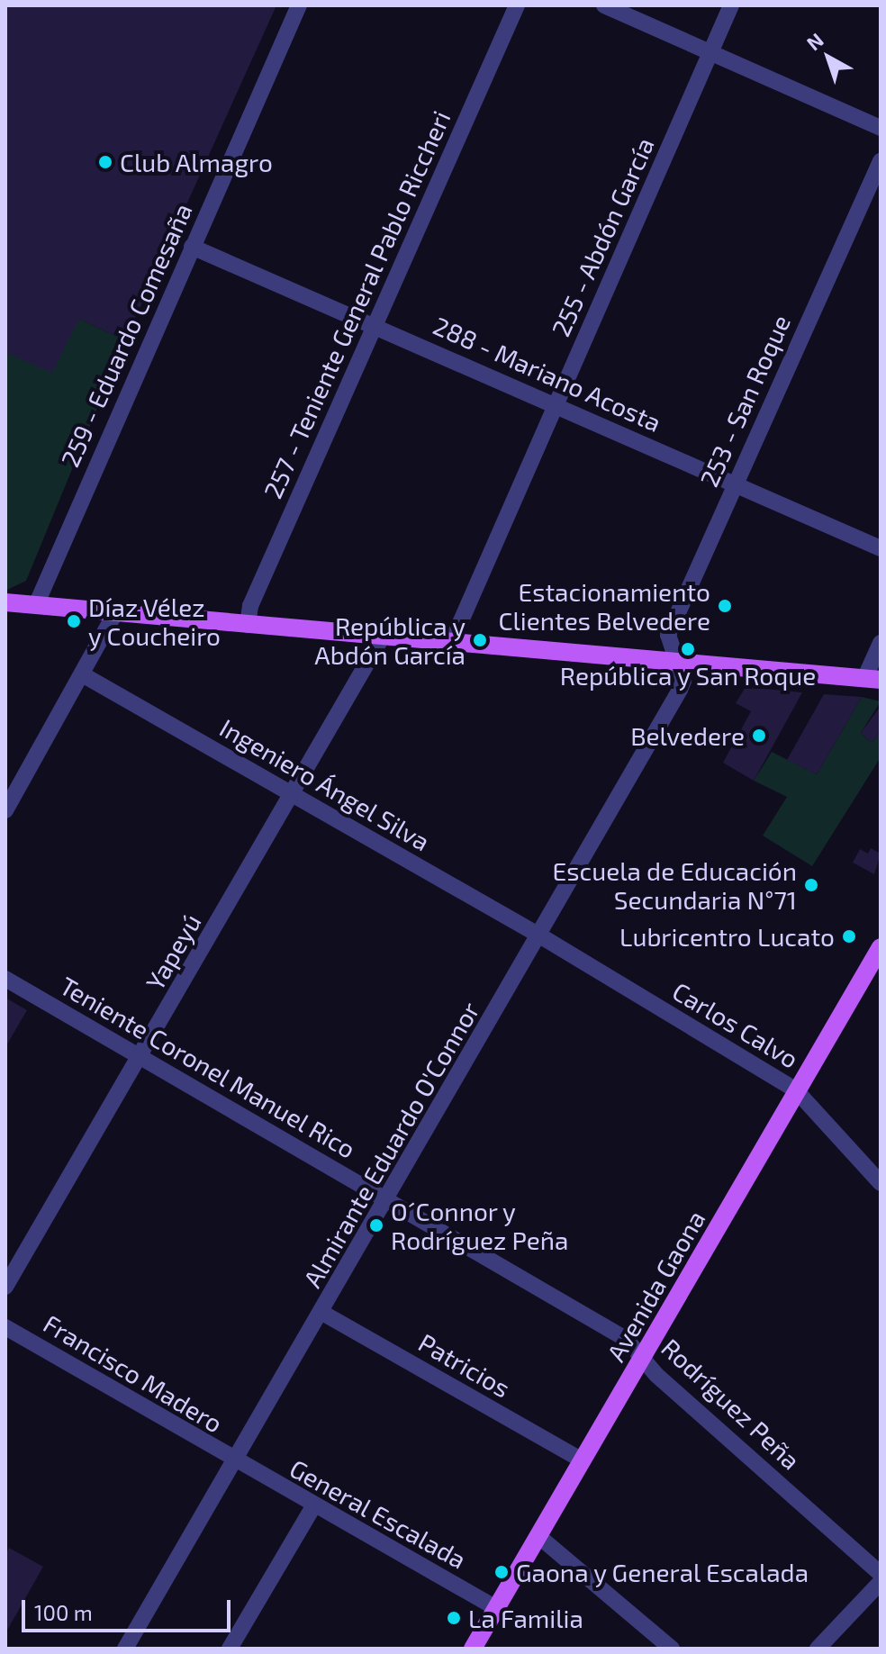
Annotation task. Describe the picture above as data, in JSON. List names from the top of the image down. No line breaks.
{"streets":{"main road":["Avenida Gaona"],"street":["255 - Abdón García","257 - Teniente General Pablo Riccheri","259 - Eduardo Comesaña","288 - Mariano Acosta","253 - San Roque","Ingeniero Ángel Silva","Yapeyú","Carlos Calvo","Teniente Coronel Manuel Rico","Almirante Eduardo O'Connor","Patricios","Francisco Madero","Rodríguez Peña","General Escalada"]},"crossings":[["255 - Abdón García","288 - Mariano Acosta"],["257 - Teniente General Pablo Riccheri","288 - Mariano Acosta"],["259 - Eduardo Comesaña","288 - Mariano Acosta"],["288 - Mariano Acosta","253 - San Roque"],["253 - San Roque","Almirante Eduardo O'Connor"],["Ingeniero Ángel Silva","Yapeyú"],["Ingeniero Ángel Silva","Carlos Calvo"],["Ingeniero Ángel Silva","Almirante Eduardo O'Connor"],["Yapeyú","Teniente Coronel Manuel Rico"],["Carlos Calvo","Almirante Eduardo O'Connor"],["Carlos Calvo","Avenida Gaona"],["Teniente Coronel Manuel Rico","Almirante Eduardo O'Connor"],["Teniente Coronel Manuel Rico","Rodríguez Peña"],["Almirante Eduardo O'Connor","Patricios"],["Almirante Eduardo O'Connor","Francisco Madero"],["Almirante Eduardo O'Connor","Rodríguez Peña"],["Almirante Eduardo O'Connor","General Escalada"],["Avenida Gaona","Patricios"],["Avenida Gaona","Rodríguez Peña"],["Avenida Gaona","General Escalada"],["Francisco Madero","General Escalada"]],"places":["Club Almagro","Estacionamiento Clientes Belvedere","Díaz Vélez y Coucheiro","República y Abdón García","República y San Roque","Belvedere","Escuela de Educación Secundaria N°71","Lubricentro Lucato","O´Connor y Rodríguez Peña","Gaona y General Escalada","La Familia"],"scale_bar":"100 m","north":"top left"}
